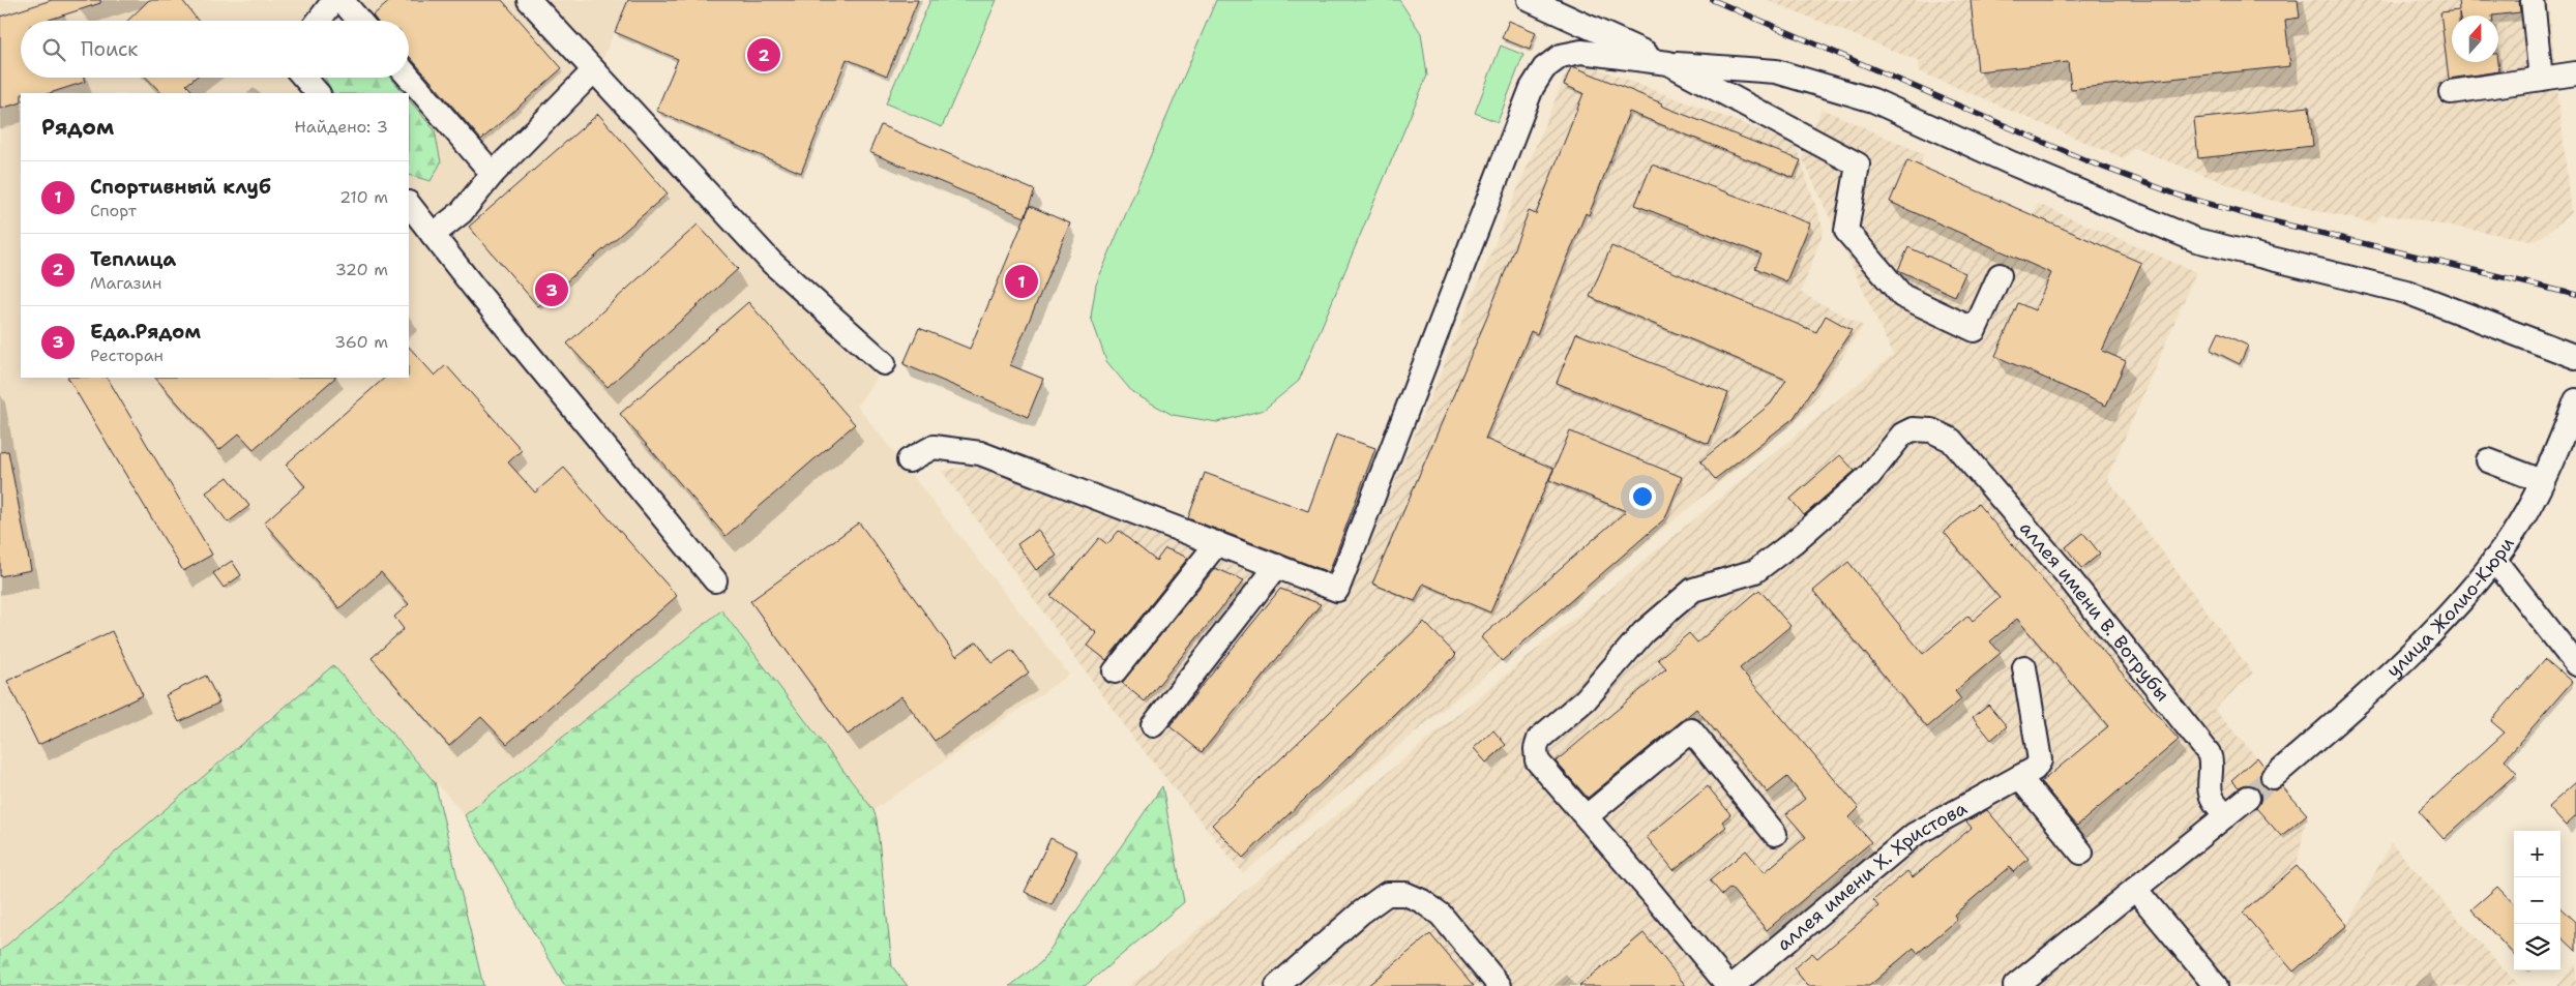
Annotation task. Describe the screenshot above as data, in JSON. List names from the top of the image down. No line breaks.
{"streets":{"street":["улица Жолио-Кюри","аллея имени В. Вотрубы","аллея имени Х. Христова"]},"north":"top","page":{"search":"Поиск","pins":["2","1","3"],"heading":["Рядом","Найдено: 3"],"list":[{"mark":"1","name":"Спортивный клуб","note":"Спорт","value":"210 m"},{"mark":"2","name":"Теплица","note":"Магазин","value":"320 m"},{"mark":"3","name":"Еда.Рядом","note":"Ресторан","value":"360 m"}],"map_buttons":["+","−"]}}
